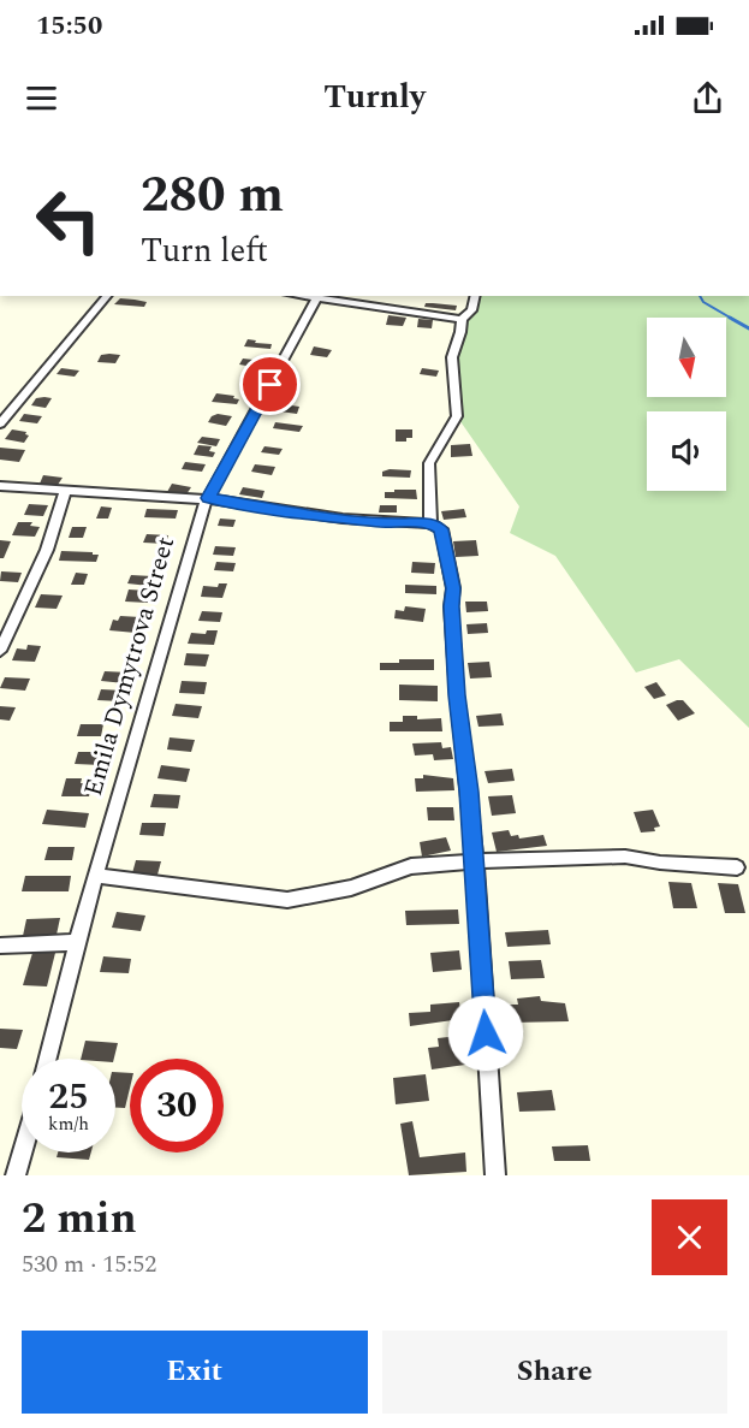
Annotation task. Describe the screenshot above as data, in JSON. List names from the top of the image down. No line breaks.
{"streets":{"street":["Emila Dymytrova Street"]},"north":"bottom","page":{"status":"15:50","header":"Turnly","turn":["280 m","Turn left"],"speed":"25 km/h","limit":"30","heading":["2 min","530 m · 15:52"],"buttons":["Exit","Share"]}}
